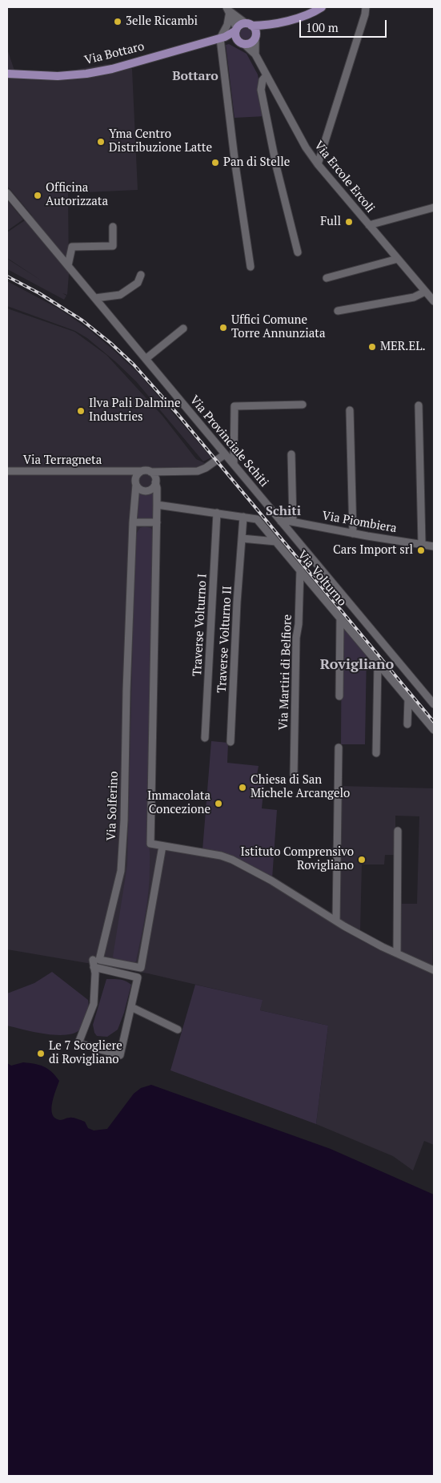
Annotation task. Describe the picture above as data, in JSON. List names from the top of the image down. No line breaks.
{"streets":{"main road":["Via Bottaro"],"street":["Via Ercole Ercoli","Via Provinciale Schiti","Via Terragneta","Via Piombiera","Via Volturno","Traverse Volturno I","Traverse Volturno II","Via Martiri di Belfiore","Via Solferino"]},"crossings":[["Via Bottaro","Via Ercole Ercoli"],["Via Provinciale Schiti","Via Piombiera"],["Via Terragneta","Via Solferino"],["Via Volturno","Traverse Volturno I"],["Via Volturno","Traverse Volturno II"],["Via Volturno","Via Martiri di Belfiore"]],"districts":["Bottaro","Schiti","Rovigliano"],"places":["3elle Ricambi","Yma Centro Distribuzione Latte","Pan di Stelle","Officina Autorizzata","Full","Uffici Comune Torre Annunziata","MER.EL.","Ilva Pali Dalmine Industries","Cars Import srl","Chiesa di San Michele Arcangelo","Immacolata Concezione","Istituto Comprensivo Rovigliano","Le 7 Scogliere di Rovigliano"],"scale_bar":"100 m"}
